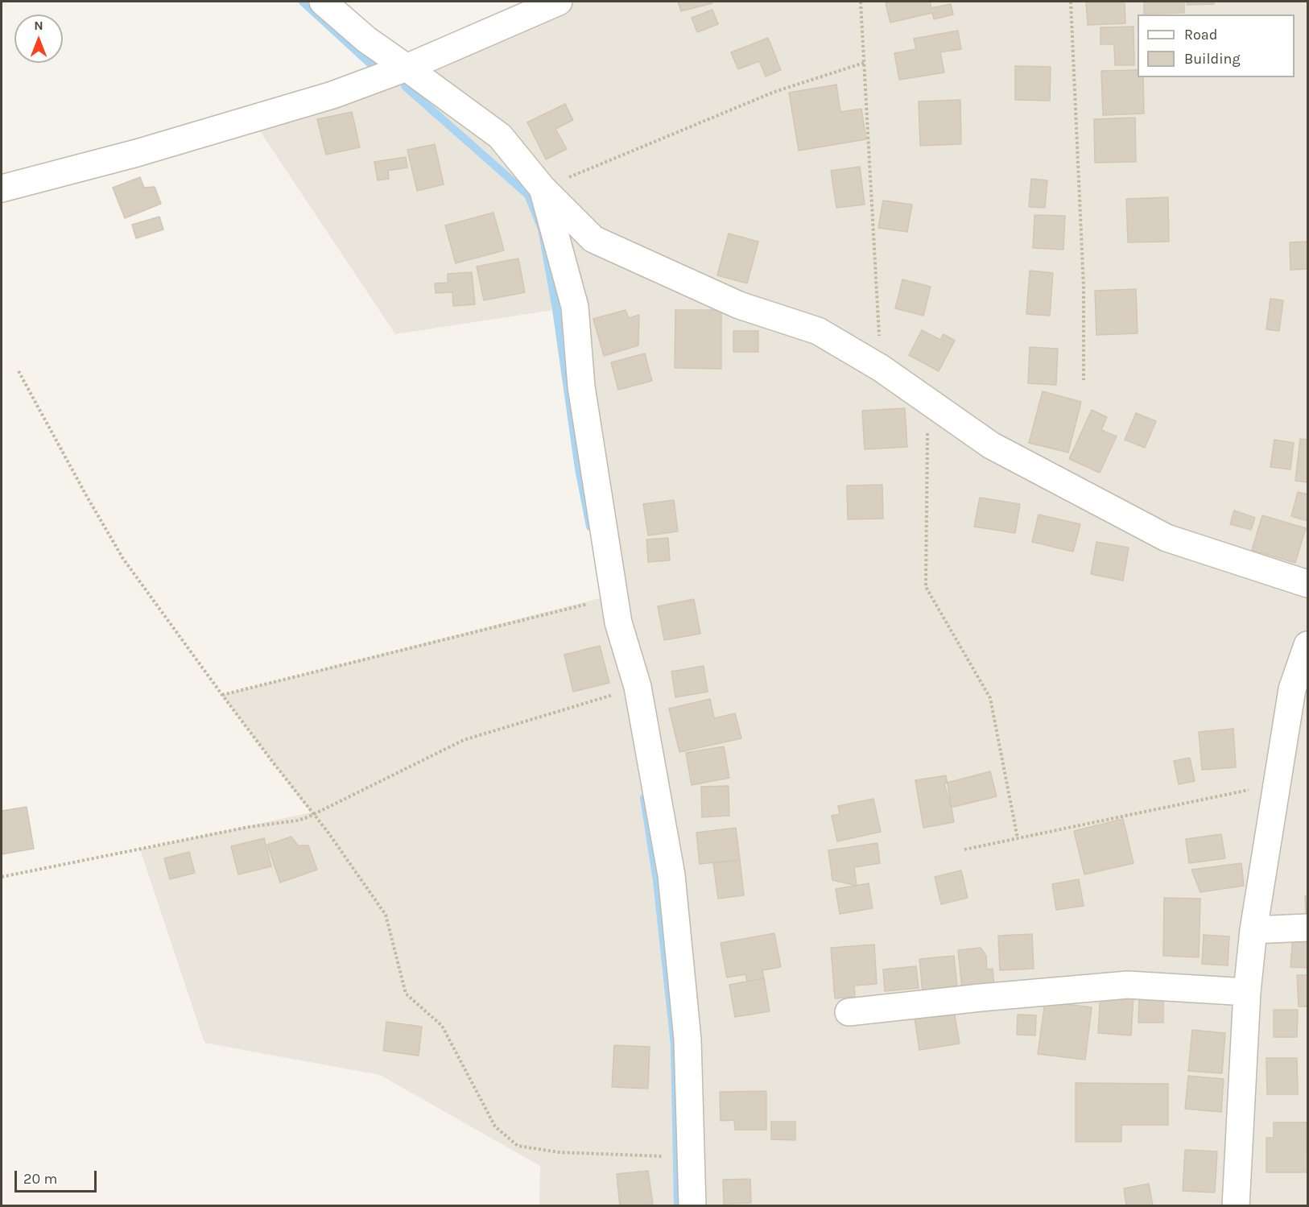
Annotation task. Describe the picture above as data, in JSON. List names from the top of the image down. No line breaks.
{"legend":["Road","Building"],"scale_bar":"20 m","north":"top"}
